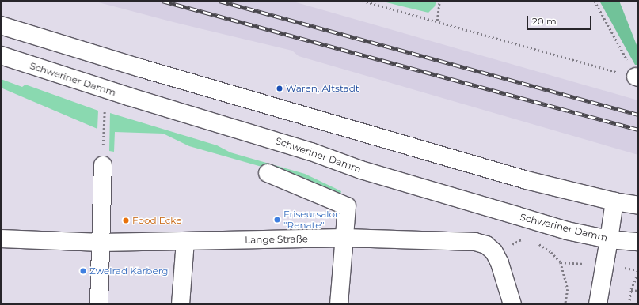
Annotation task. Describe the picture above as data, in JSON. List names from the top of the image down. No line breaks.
{"streets":{"main road":["Schweriner Damm","Lange Straße"]},"places":["Waren, Altstadt","Friseursalon \"Renate\"","Food Ecke","Zweirad Karberg"],"scale_bar":"20 m"}
